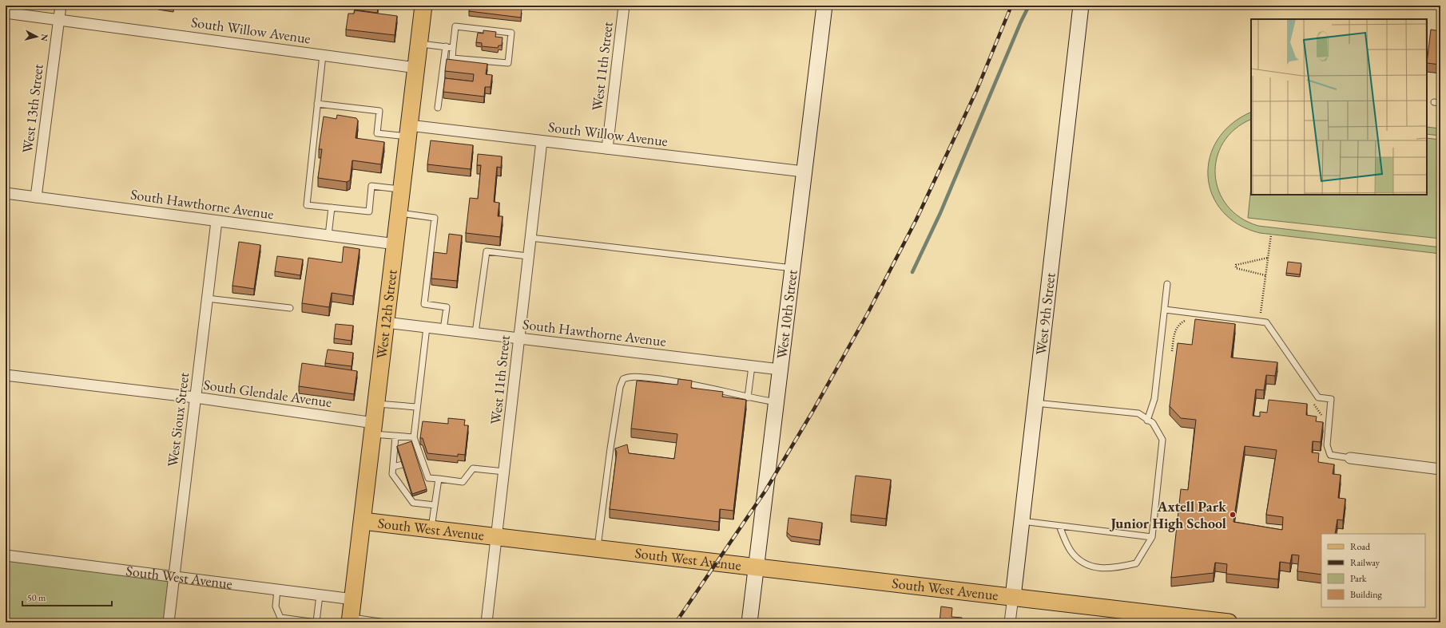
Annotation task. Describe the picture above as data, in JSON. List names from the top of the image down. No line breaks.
{"streets":{"main road":["West 12th Street","South West Avenue"],"street":["South Willow Avenue","West 11th Street","West 13th Street","South Hawthorne Avenue","West 10th Street","West 9th Street","South Glendale Avenue","West Sioux Street"]},"crossings":[["South Willow Avenue","West 11th Street"],["South Willow Avenue","West 13th Street"],["South Willow Avenue","West 12th Street"],["South Willow Avenue","West 10th Street"],["West 11th Street","South Hawthorne Avenue"],["West 11th Street","South West Avenue"],["West 13th Street","South Hawthorne Avenue"],["South Hawthorne Avenue","West 12th Street"],["South Hawthorne Avenue","West 10th Street"],["South Hawthorne Avenue","West Sioux Street"],["West 12th Street","South Glendale Avenue"],["West 12th Street","South West Avenue"],["West 10th Street","South West Avenue"],["West 9th Street","South West Avenue"],["South Glendale Avenue","West Sioux Street"],["West Sioux Street","South West Avenue"]],"places":["Axtell Park Junior High School"],"legend":["Road","Railway","Park","Building"],"scale_bar":"50 m","north":"right"}
